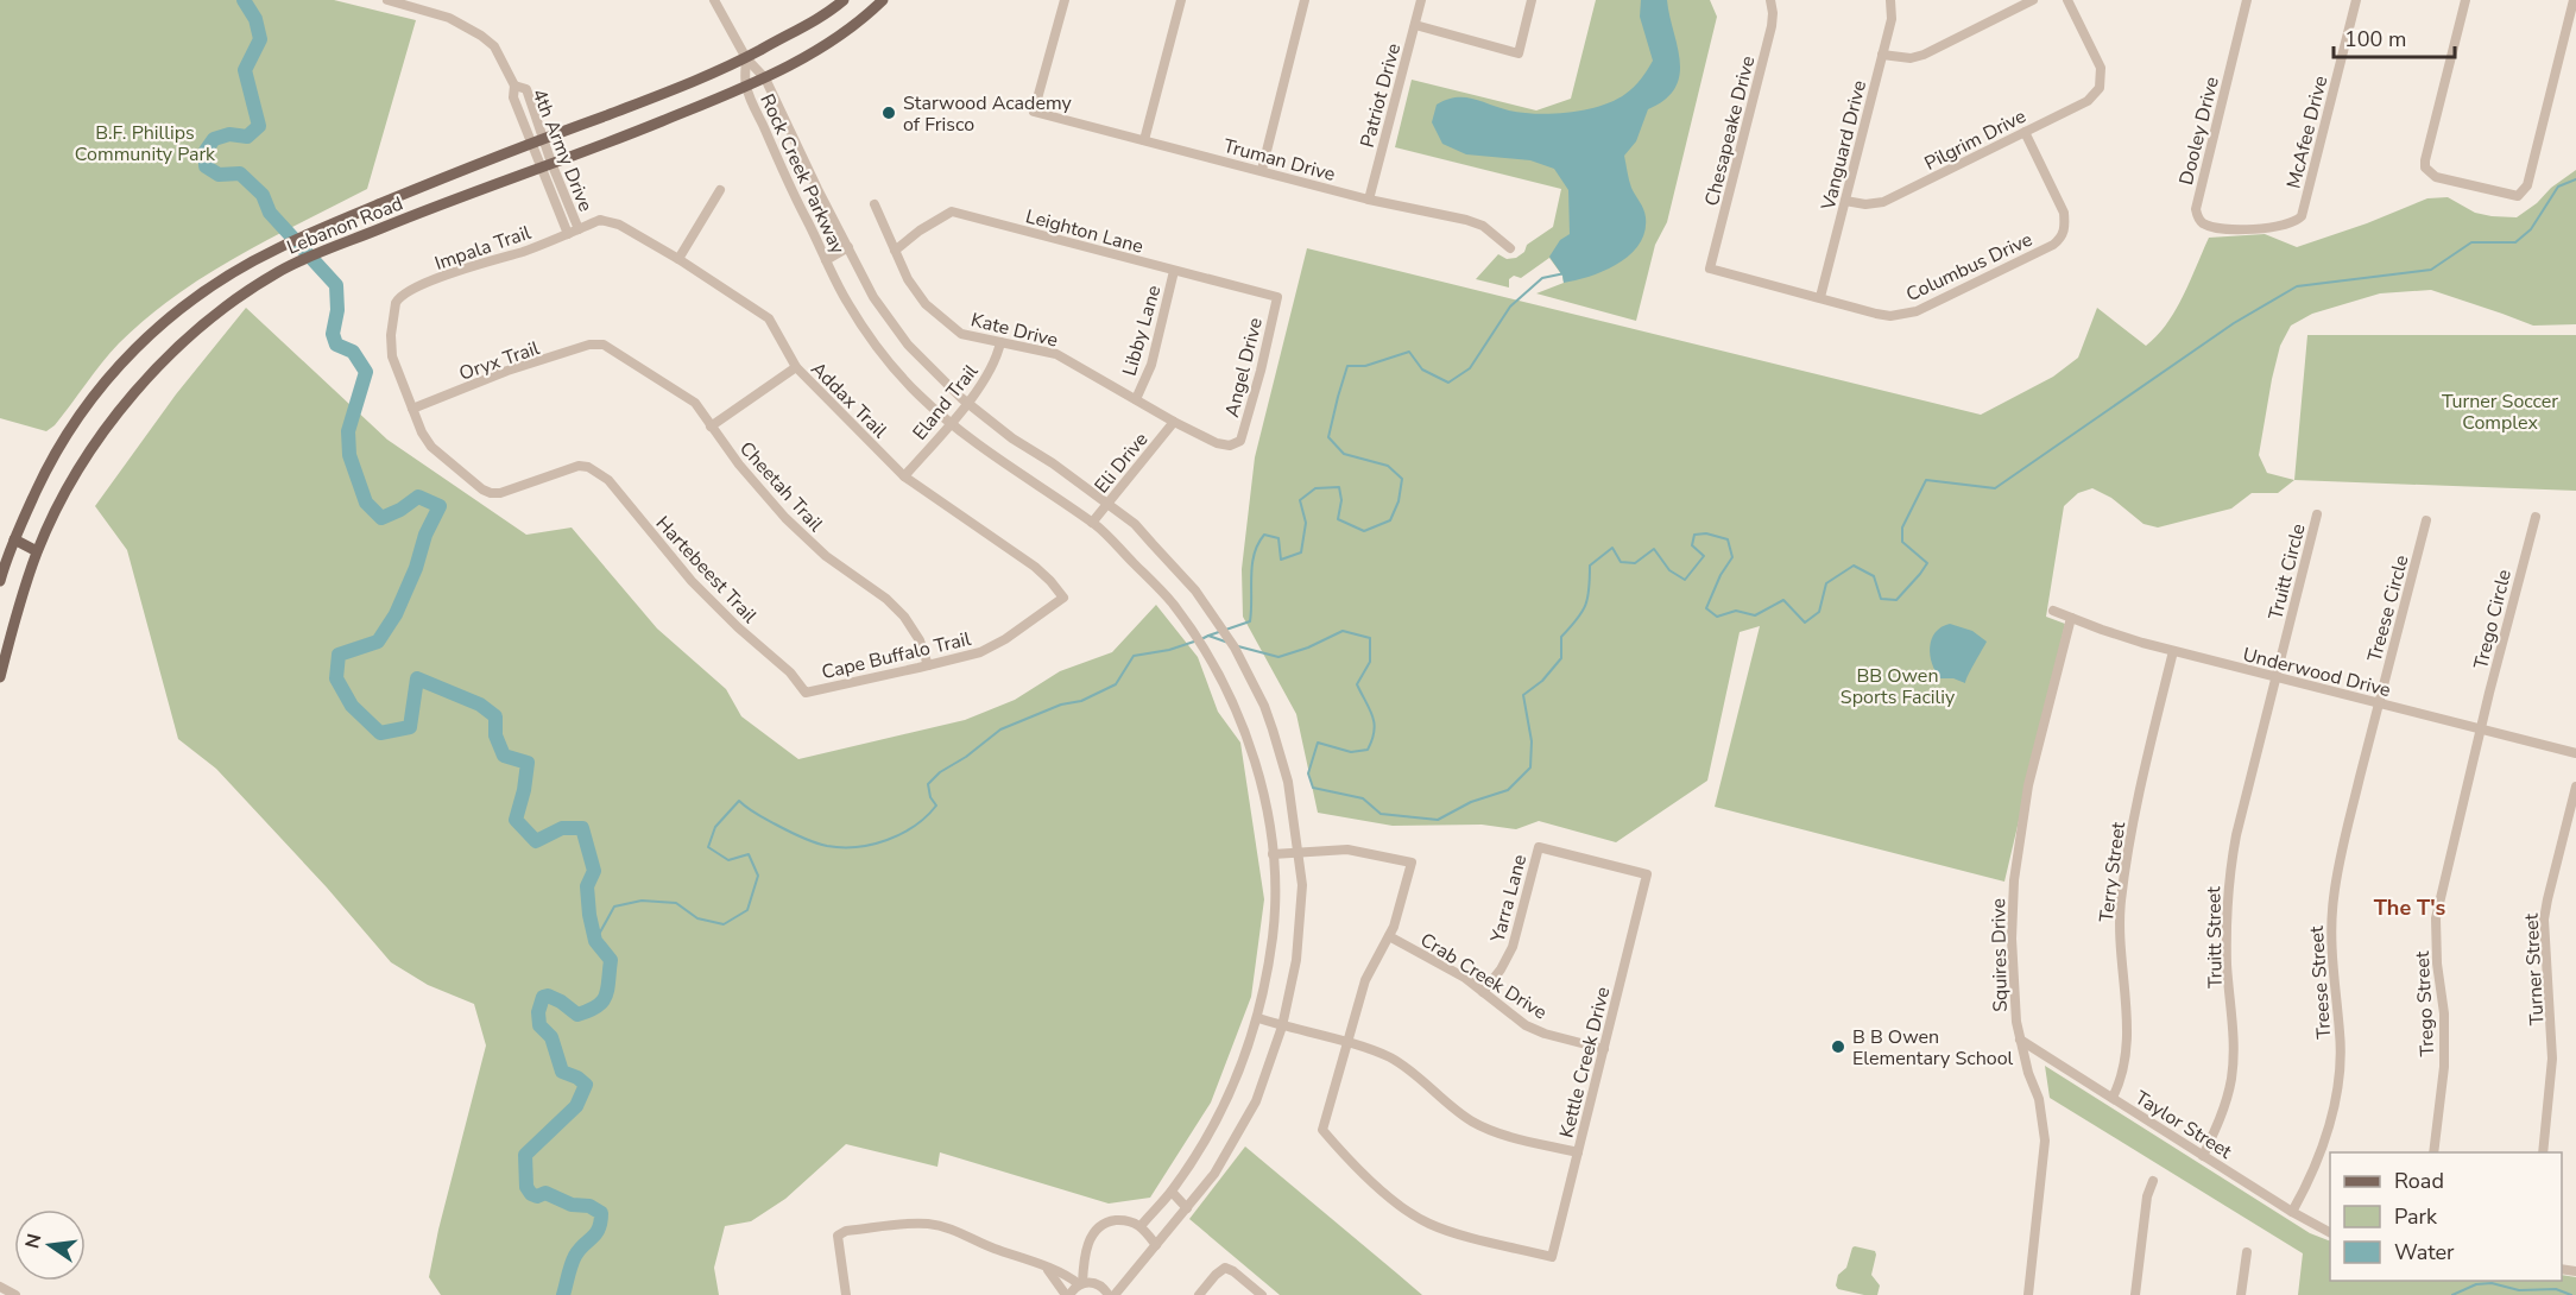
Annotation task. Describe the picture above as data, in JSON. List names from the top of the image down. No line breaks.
{"streets":{"main road":["Lebanon Road"],"street":["Patriot Drive","Chesapeake Drive","Dooley Drive","McAfee Drive","Pilgrim Drive","Vanguard Drive","4th Army Drive","Truman Drive","Rock Creek Parkway","Leighton Lane","Impala Trail","Columbus Drive","Kate Drive","Libby Lane","Oryx Trail","Angel Drive","Addax Trail","Eland Trail","Eli Drive","Cheetah Trail","Hartebeest Trail","Truitt Circle","Treese Circle","Trego Circle","Cape Buffalo Trail","Underwood Drive","Terry Street","Yarra Lane","Truitt Street","Squires Drive","Turner Street","Crab Creek Drive","Treese Street","Trego Street","Kettle Creek Drive","Taylor Street"]},"crossings":[["Patriot Drive","Truman Drive"],["Chesapeake Drive","Columbus Drive"],["Dooley Drive","McAfee Drive"],["Pilgrim Drive","Vanguard Drive"],["Pilgrim Drive","Columbus Drive"],["Vanguard Drive","Columbus Drive"],["4th Army Drive","Lebanon Road"],["4th Army Drive","Impala Trail"],["4th Army Drive","Addax Trail"],["Rock Creek Parkway","Lebanon Road"],["Rock Creek Parkway","Eland Trail"],["Rock Creek Parkway","Eli Drive"],["Leighton Lane","Kate Drive"],["Leighton Lane","Libby Lane"],["Leighton Lane","Angel Drive"],["Impala Trail","Oryx Trail"],["Impala Trail","Addax Trail"],["Impala Trail","Hartebeest Trail"],["Kate Drive","Libby Lane"],["Kate Drive","Angel Drive"],["Kate Drive","Eland Trail"],["Kate Drive","Eli Drive"],["Oryx Trail","Cheetah Trail"],["Oryx Trail","Hartebeest Trail"],["Addax Trail","Eland Trail"],["Addax Trail","Cape Buffalo Trail"],["Cheetah Trail","Cape Buffalo Trail"],["Hartebeest Trail","Cape Buffalo Trail"],["Truitt Circle","Underwood Drive"],["Truitt Circle","Truitt Street"],["Treese Circle","Underwood Drive"],["Treese Circle","Treese Street"],["Trego Circle","Underwood Drive"],["Trego Circle","Trego Street"],["Underwood Drive","Terry Street"],["Underwood Drive","Truitt Street"],["Underwood Drive","Squires Drive"],["Underwood Drive","Treese Street"],["Underwood Drive","Trego Street"],["Terry Street","Taylor Street"],["Yarra Lane","Crab Creek Drive"],["Yarra Lane","Kettle Creek Drive"],["Truitt Street","Taylor Street"],["Squires Drive","Taylor Street"],["Crab Creek Drive","Kettle Creek Drive"],["Treese Street","Taylor Street"]],"districts":["The T's"],"parks":["B.F. Phillips Community Park","Turner Soccer Complex","BB Owen Sports Faciliy"],"places":["Starwood Academy of Frisco","B B Owen Elementary School"],"legend":["Road","Park","Water"],"scale_bar":"100 m","north":"left"}
